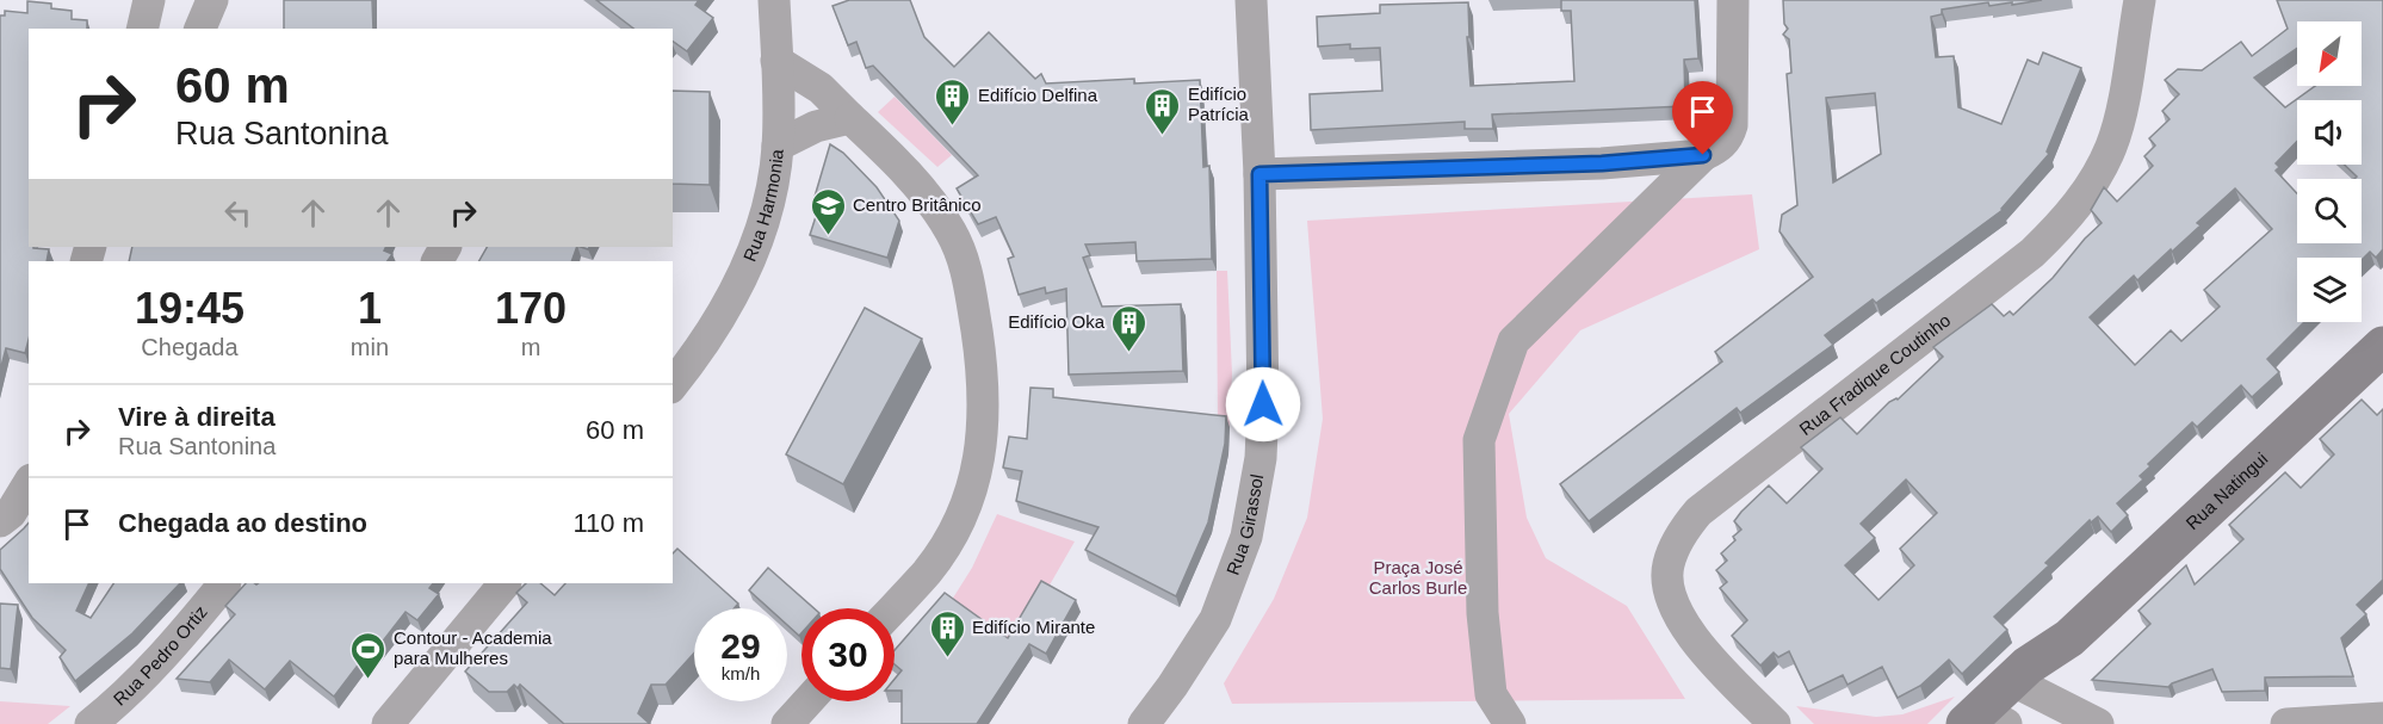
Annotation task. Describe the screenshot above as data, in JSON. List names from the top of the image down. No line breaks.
{"streets":{"street":["Rua Harmonia","Rua Fradique Coutinho","Rua Natingui","Rua Girassol","Rua Pedro Ortiz"]},"parks":["Praça José Carlos Burle"],"places":{"building":["Edifício Delfina","Edifício Patrícia","Edifício Oka","Edifício Mirante"],"school or university":["Centro Britânico"],"sports":["Contour - Academia para Mulheres"]},"north":"bottom left","page":{"turn":["60 m","Rua Santonina"],"eta":["19:45","Chegada","1","min","170","m"],"list":[{"name":"Vire à direita","note":"Rua Santonina","value":"60 m"},{"name":"Chegada ao destino","value":"110 m"}],"speed":"29 km/h","limit":"30"}}
